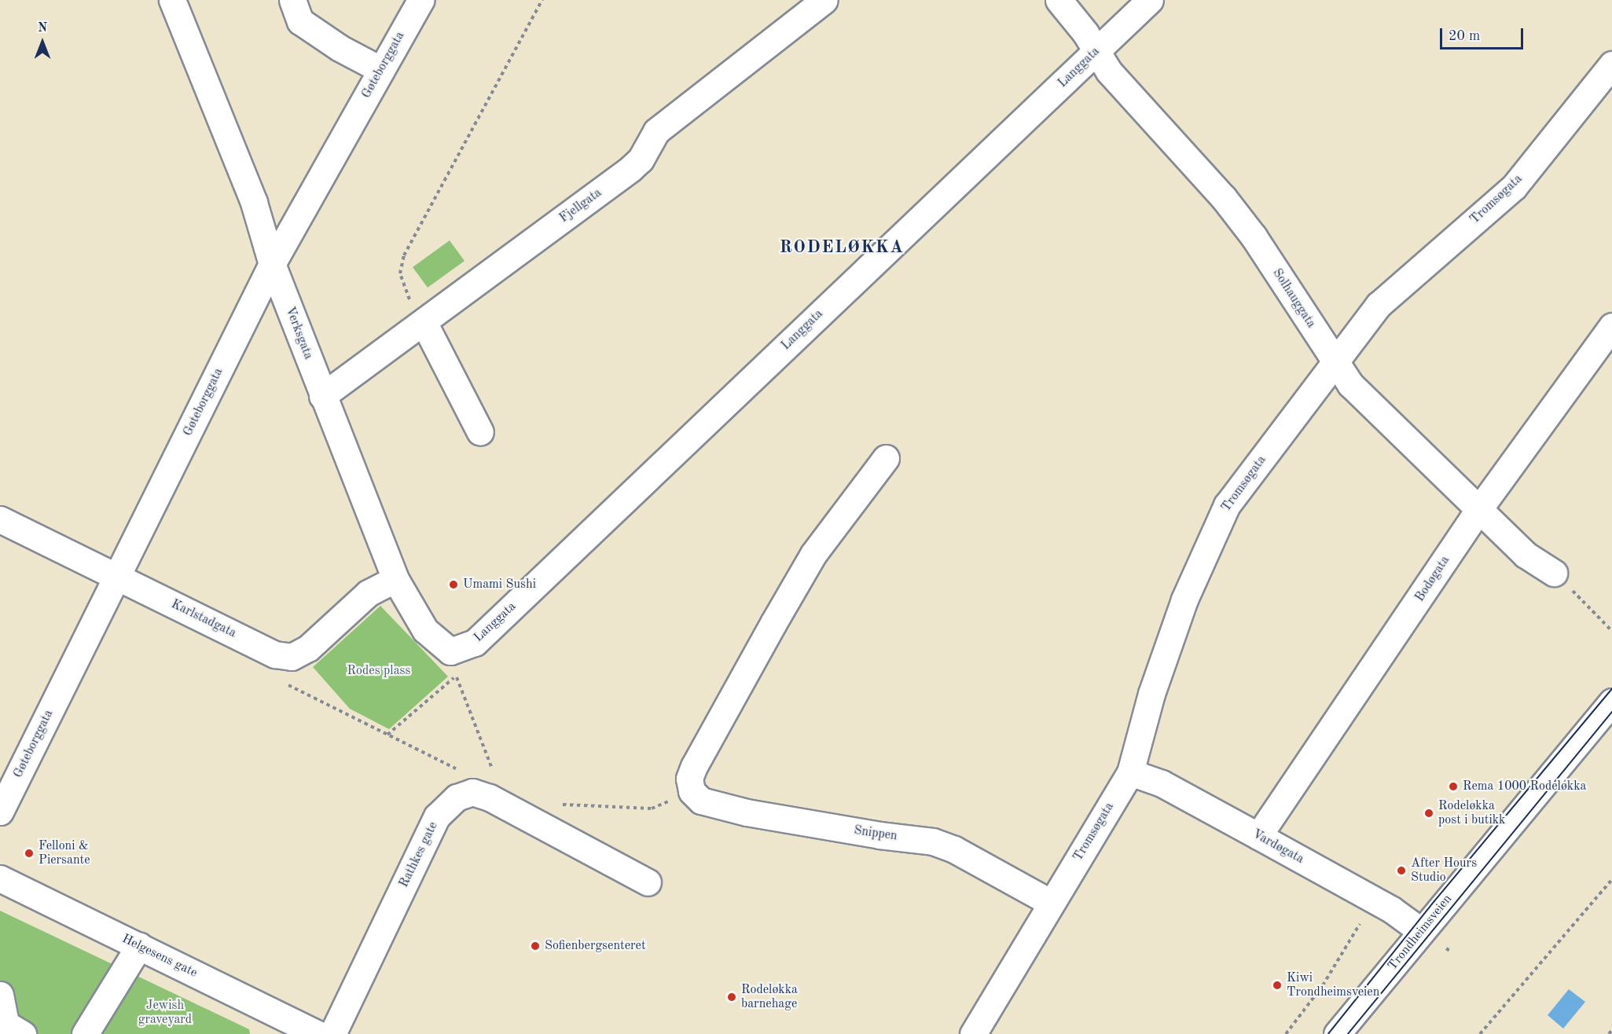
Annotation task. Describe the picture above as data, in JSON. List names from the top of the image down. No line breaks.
{"streets":{"street":["Gøteborggata","Langgata","Tromsøgata","Fjellgata","Solhauggata","Verksgata","Bodøgata","Karlstadgata","Snippen","Vardøgata","Rathkes gate","Trondheimsveien","Helgesens gate"]},"crossings":[["Gøteborggata","Verksgata"],["Gøteborggata","Karlstadgata"],["Langgata","Solhauggata"],["Langgata","Verksgata"],["Tromsøgata","Solhauggata"],["Tromsøgata","Snippen"],["Tromsøgata","Vardøgata"],["Fjellgata","Verksgata"],["Solhauggata","Bodøgata"],["Verksgata","Karlstadgata"],["Bodøgata","Vardøgata"],["Vardøgata","Trondheimsveien"]],"districts":["RODELØKKA"],"parks":["Rodes plass","Jewish graveyard"],"places":["Umami Sushi","Rema 1000 Rodeløkka","Rodeløkka post i butikk","Felloni & Piersante","After Hours Studio","Sofienbergsenteret","Kiwi Trondheimsveien","Rodeløkka barnehage"],"scale_bar":"20 m","north":"top"}
